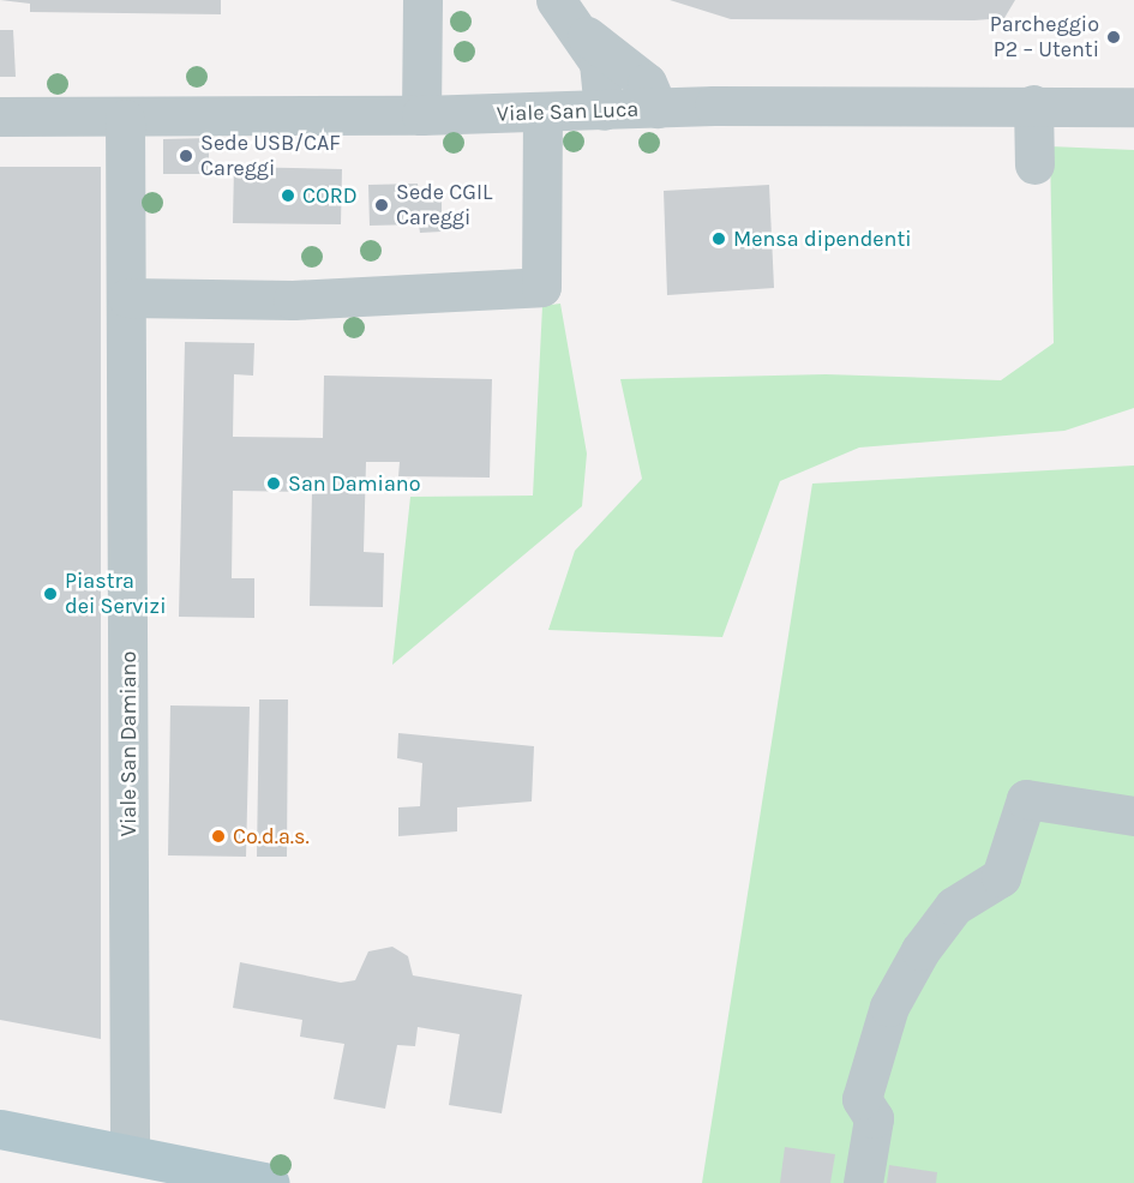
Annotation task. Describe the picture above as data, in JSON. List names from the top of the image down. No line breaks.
{"streets":{"lane":["Viale San Luca","Viale San Damiano"]},"crossings":[["Viale San Luca","Viale San Damiano"]],"places":["Parcheggio P2 – Utenti","Sede USB/CAF Careggi","CORD","Sede CGIL Careggi","Mensa dipendenti","San Damiano","Piastra dei Servizi","Co.d.a.s."]}
